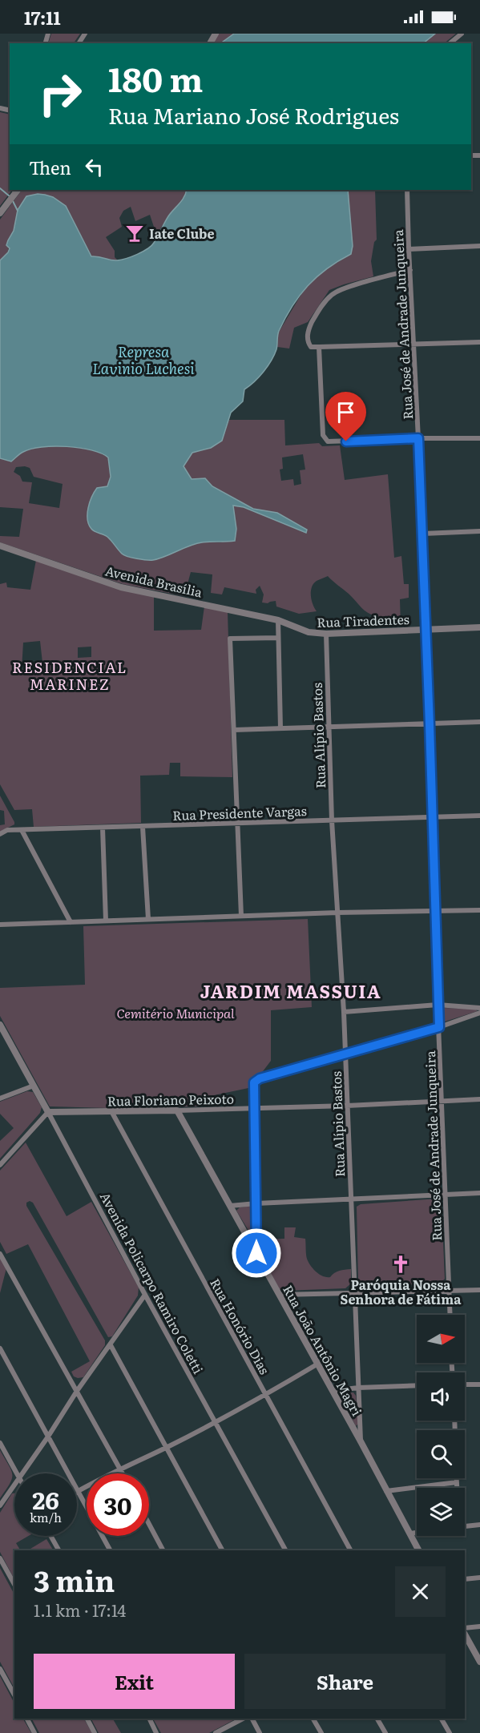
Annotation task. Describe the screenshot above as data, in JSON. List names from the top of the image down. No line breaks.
{"streets":{"street":["Rua José de Andrade Junqueira","Avenida Brasília","Rua Tiradentes","Rua Alípio Bastos","Rua Presidente Vargas","Rua Floriano Peixoto","Avenida Policarpo Ramiro Coletti","Rua Honório Dias","Rua João Antônio Magri"]},"crossings":[["Rua José de Andrade Junqueira","Rua Tiradentes"],["Rua José de Andrade Junqueira","Rua Presidente Vargas"],["Rua José de Andrade Junqueira","Rua Floriano Peixoto"],["Avenida Brasília","Rua Tiradentes"],["Rua Tiradentes","Rua Alípio Bastos"],["Rua Alípio Bastos","Rua Presidente Vargas"],["Rua Alípio Bastos","Rua Floriano Peixoto"],["Rua Alípio Bastos","Rua João Antônio Magri"],["Rua Floriano Peixoto","Avenida Policarpo Ramiro Coletti"],["Rua Floriano Peixoto","Rua Honório Dias"],["Rua Floriano Peixoto","Rua João Antônio Magri"]],"districts":["RESIDENCIAL MARINEZ","JARDIM MASSUIA"],"water":["Represa Lavinio Luchesi"],"parks":["Cemitério Municipal"],"places":{"bar":["Iate Clube"],"church":["Paróquia Nossa Senhora de Fátima"]},"north":"right","page":{"status":"17:11","turn":["180 m","Rua Mariano José Rodrigues"],"then":"Then","speed":"26 km/h","limit":"30","heading":["3 min","1.1 km · 17:14"],"buttons":["Exit","Share"]}}
